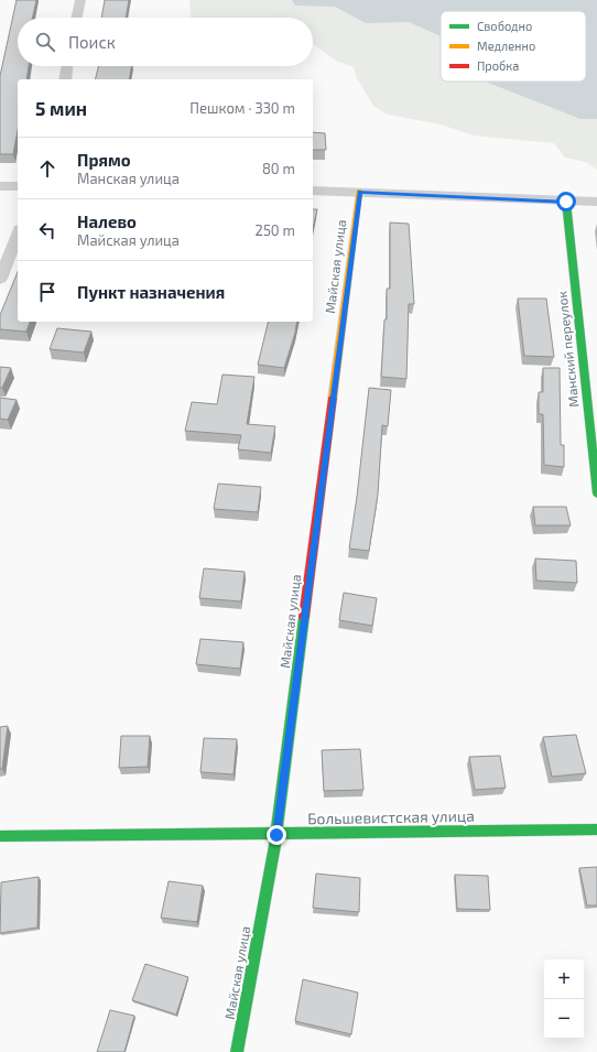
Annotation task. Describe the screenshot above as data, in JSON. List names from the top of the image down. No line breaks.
{"streets":{"street":["Майская улица","Манский переулок","Большевистская улица"]},"crossings":[["Майская улица","Большевистская улица"]],"legend":["Свободно","Медленно","Пробка"],"page":{"search":"Поиск","heading":["5 мин","Пешком · 330 m"],"list":[["Прямо","Манская улица","80 m"],["Налево","Майская улица","250 m"],"Пункт назначения"],"map_buttons":["+","−"]}}
